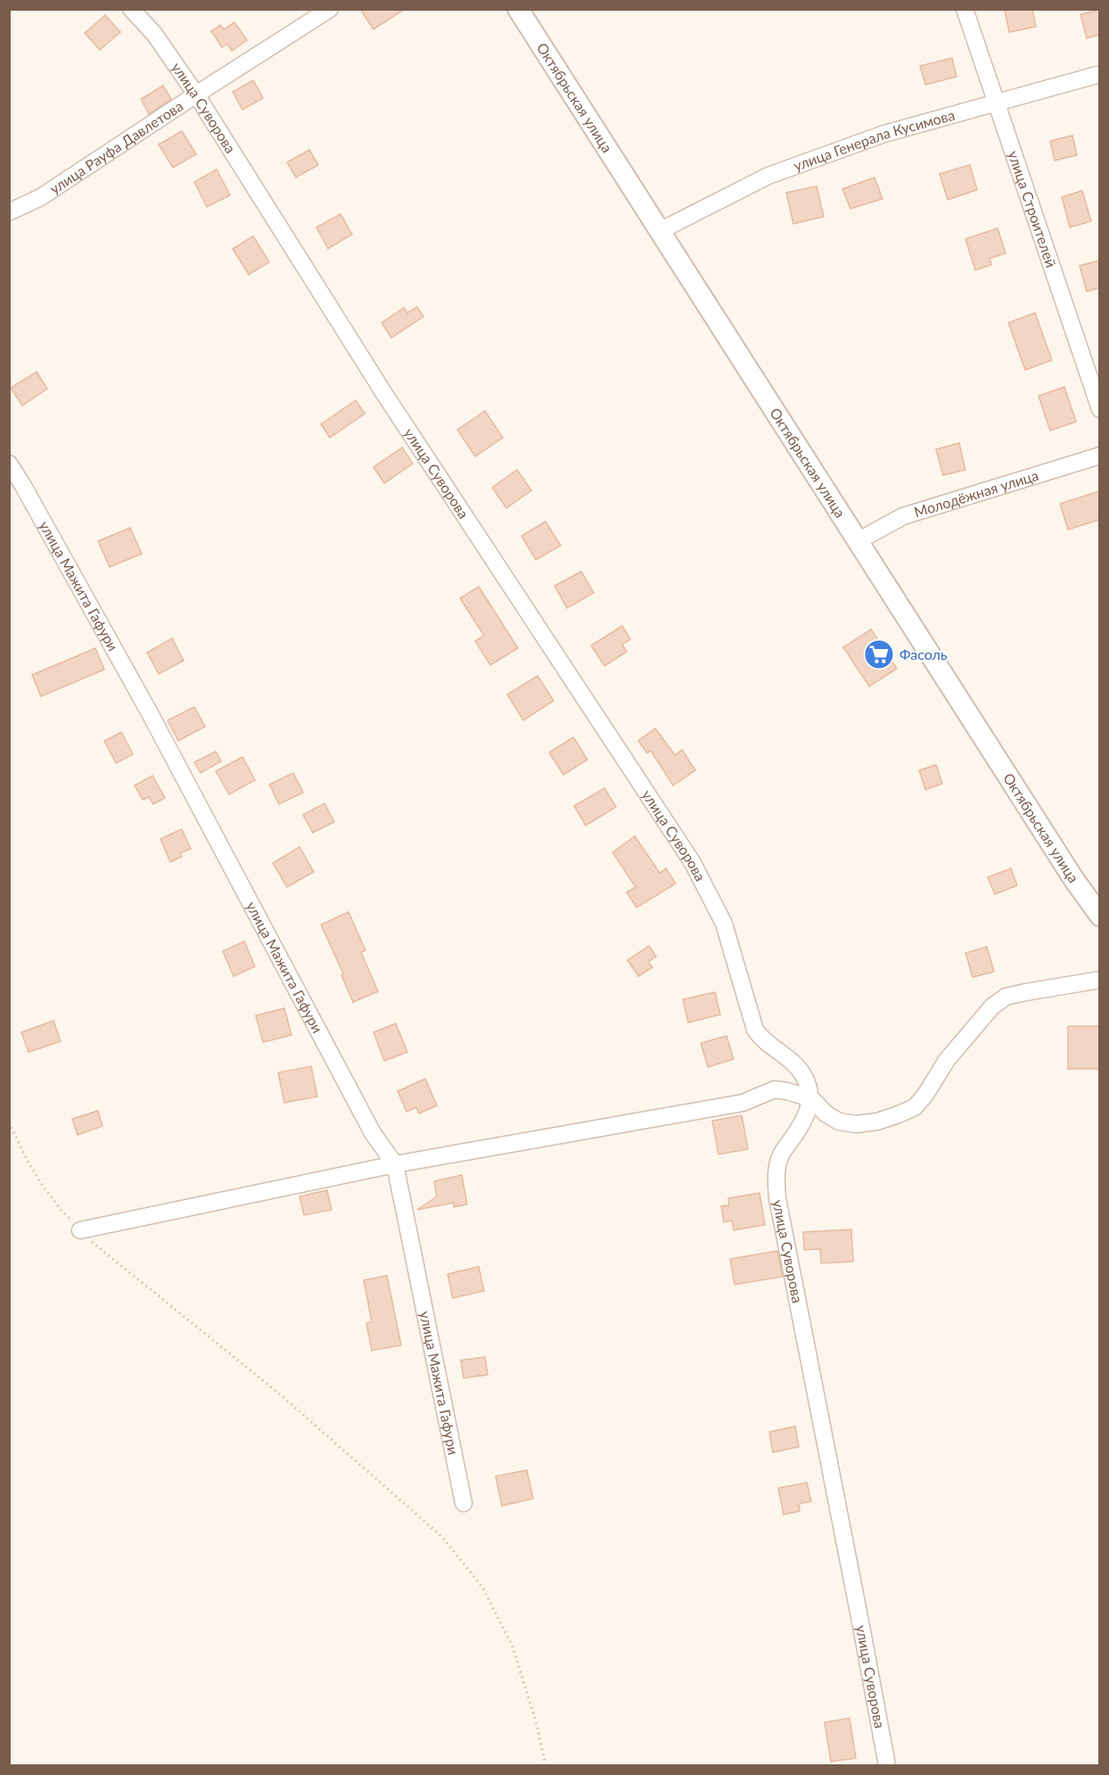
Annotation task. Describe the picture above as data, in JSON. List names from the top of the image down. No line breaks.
{"streets":{"street":["Октябрьская улица","улица Суворова","улица Генерала Кусимова","улица Рауфа Давлетова","улица Строителей","Молодёжная улица","улица Мажита Гафури"]},"crossings":[["Октябрьская улица","улица Генерала Кусимова"],["Октябрьская улица","Молодёжная улица"],["улица Суворова","улица Рауфа Давлетова"],["улица Генерала Кусимова","улица Строителей"]],"places":{"supermarket":["Фасоль"]}}
